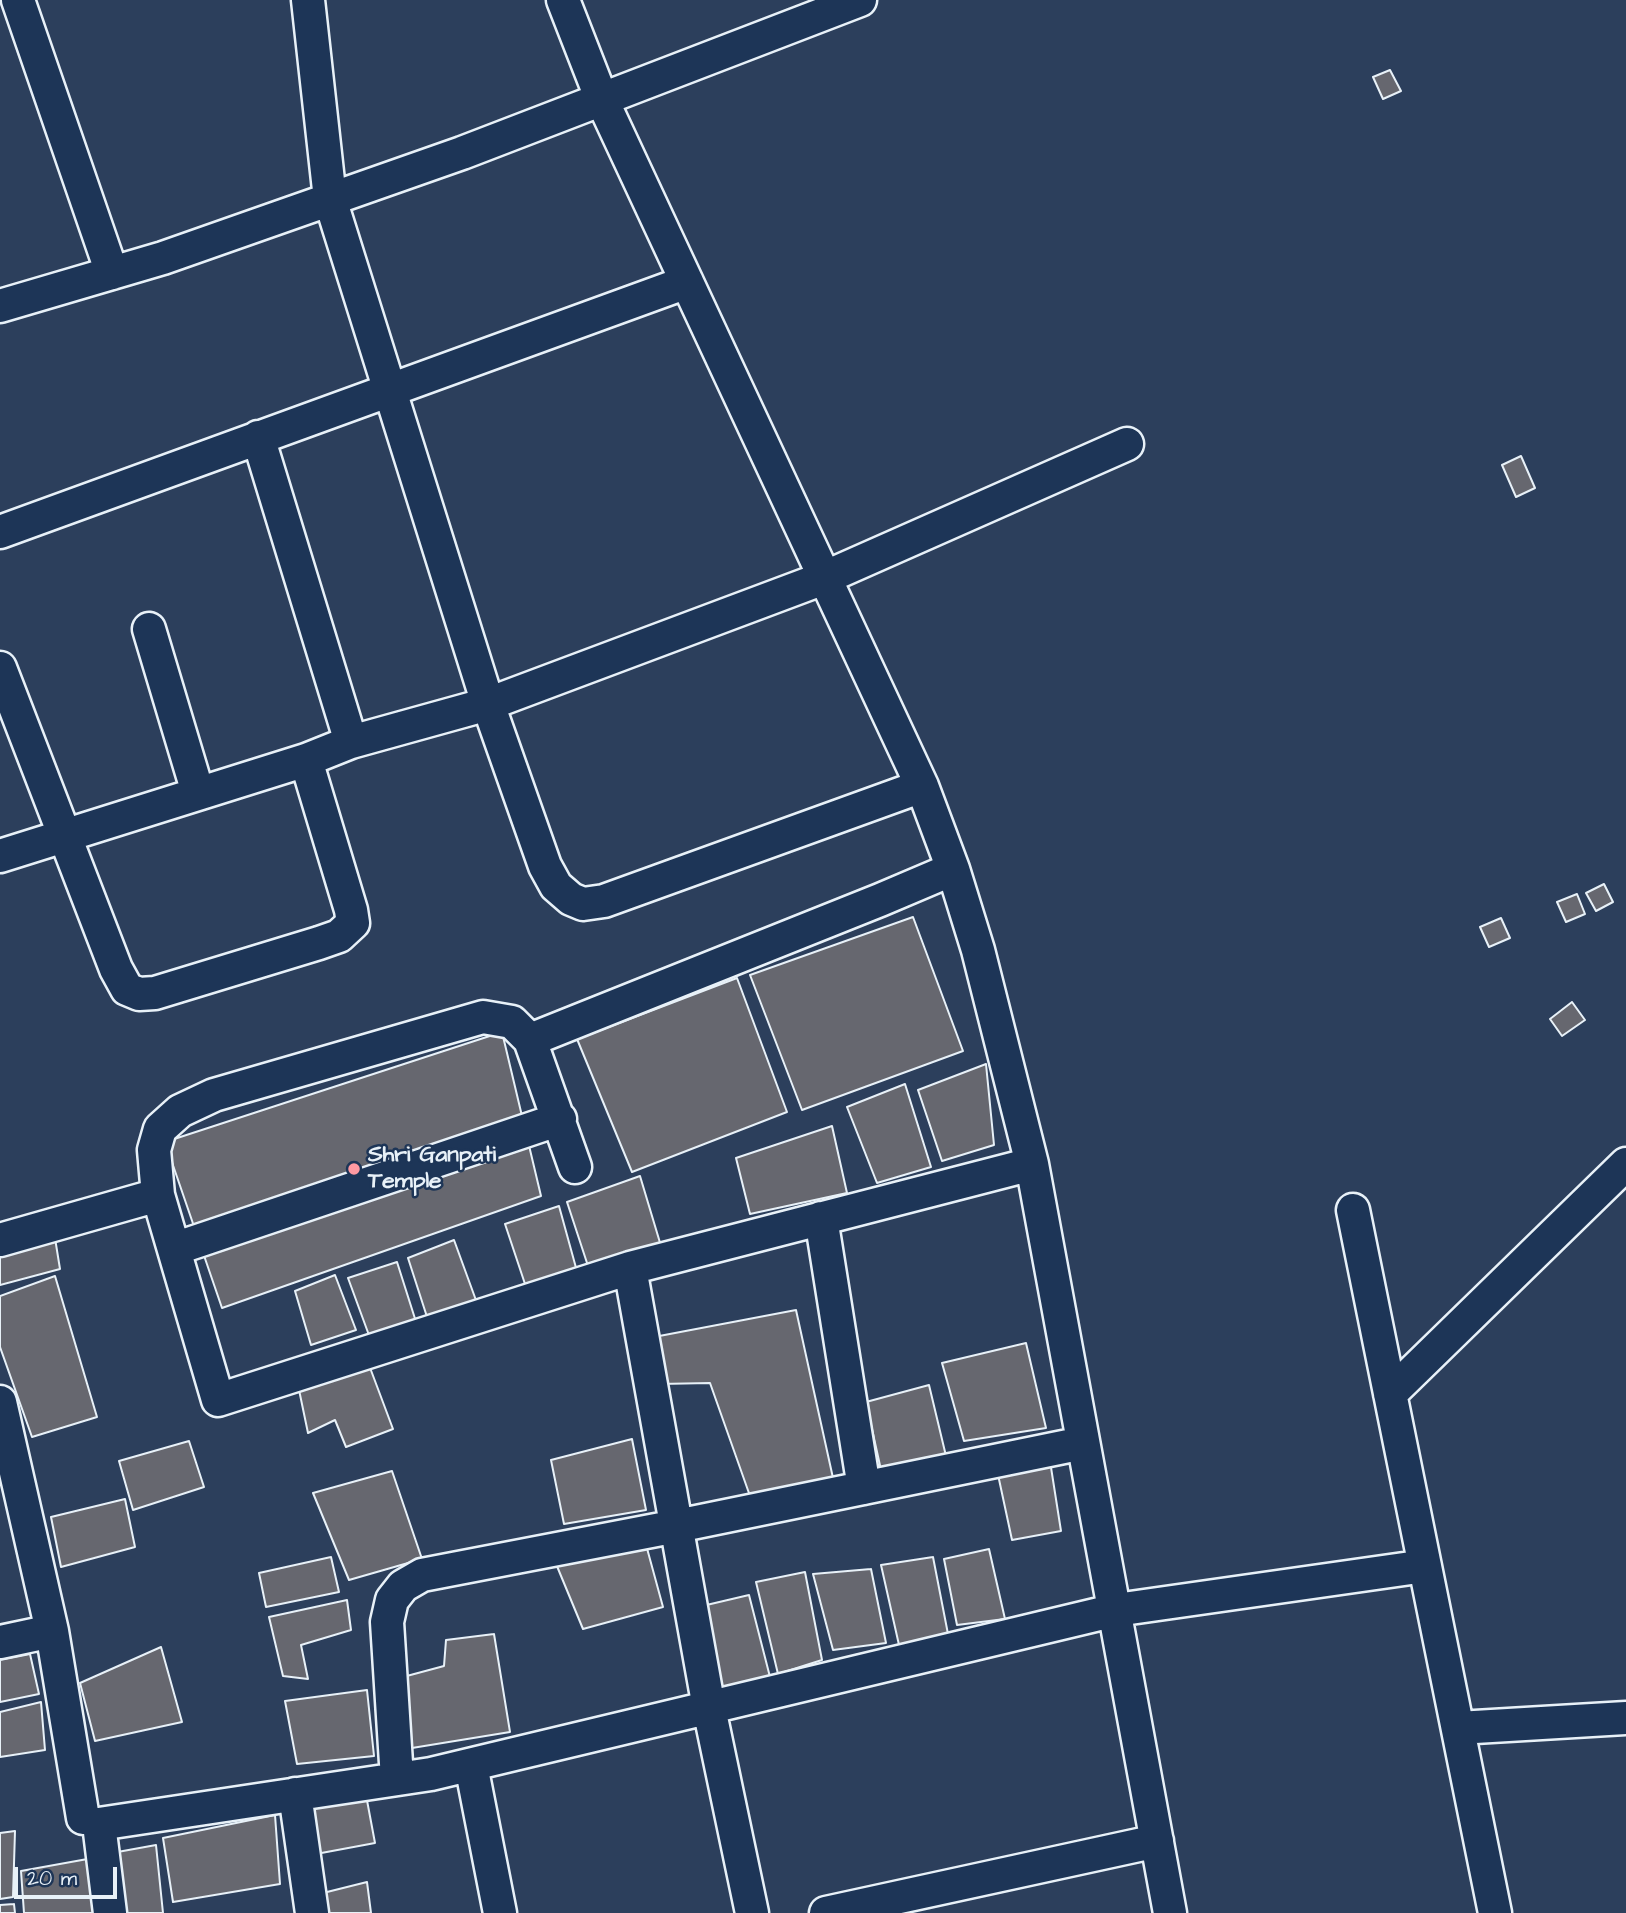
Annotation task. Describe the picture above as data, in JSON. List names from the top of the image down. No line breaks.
{"places":["Shri Ganpati Temple"],"scale_bar":"20 m"}
